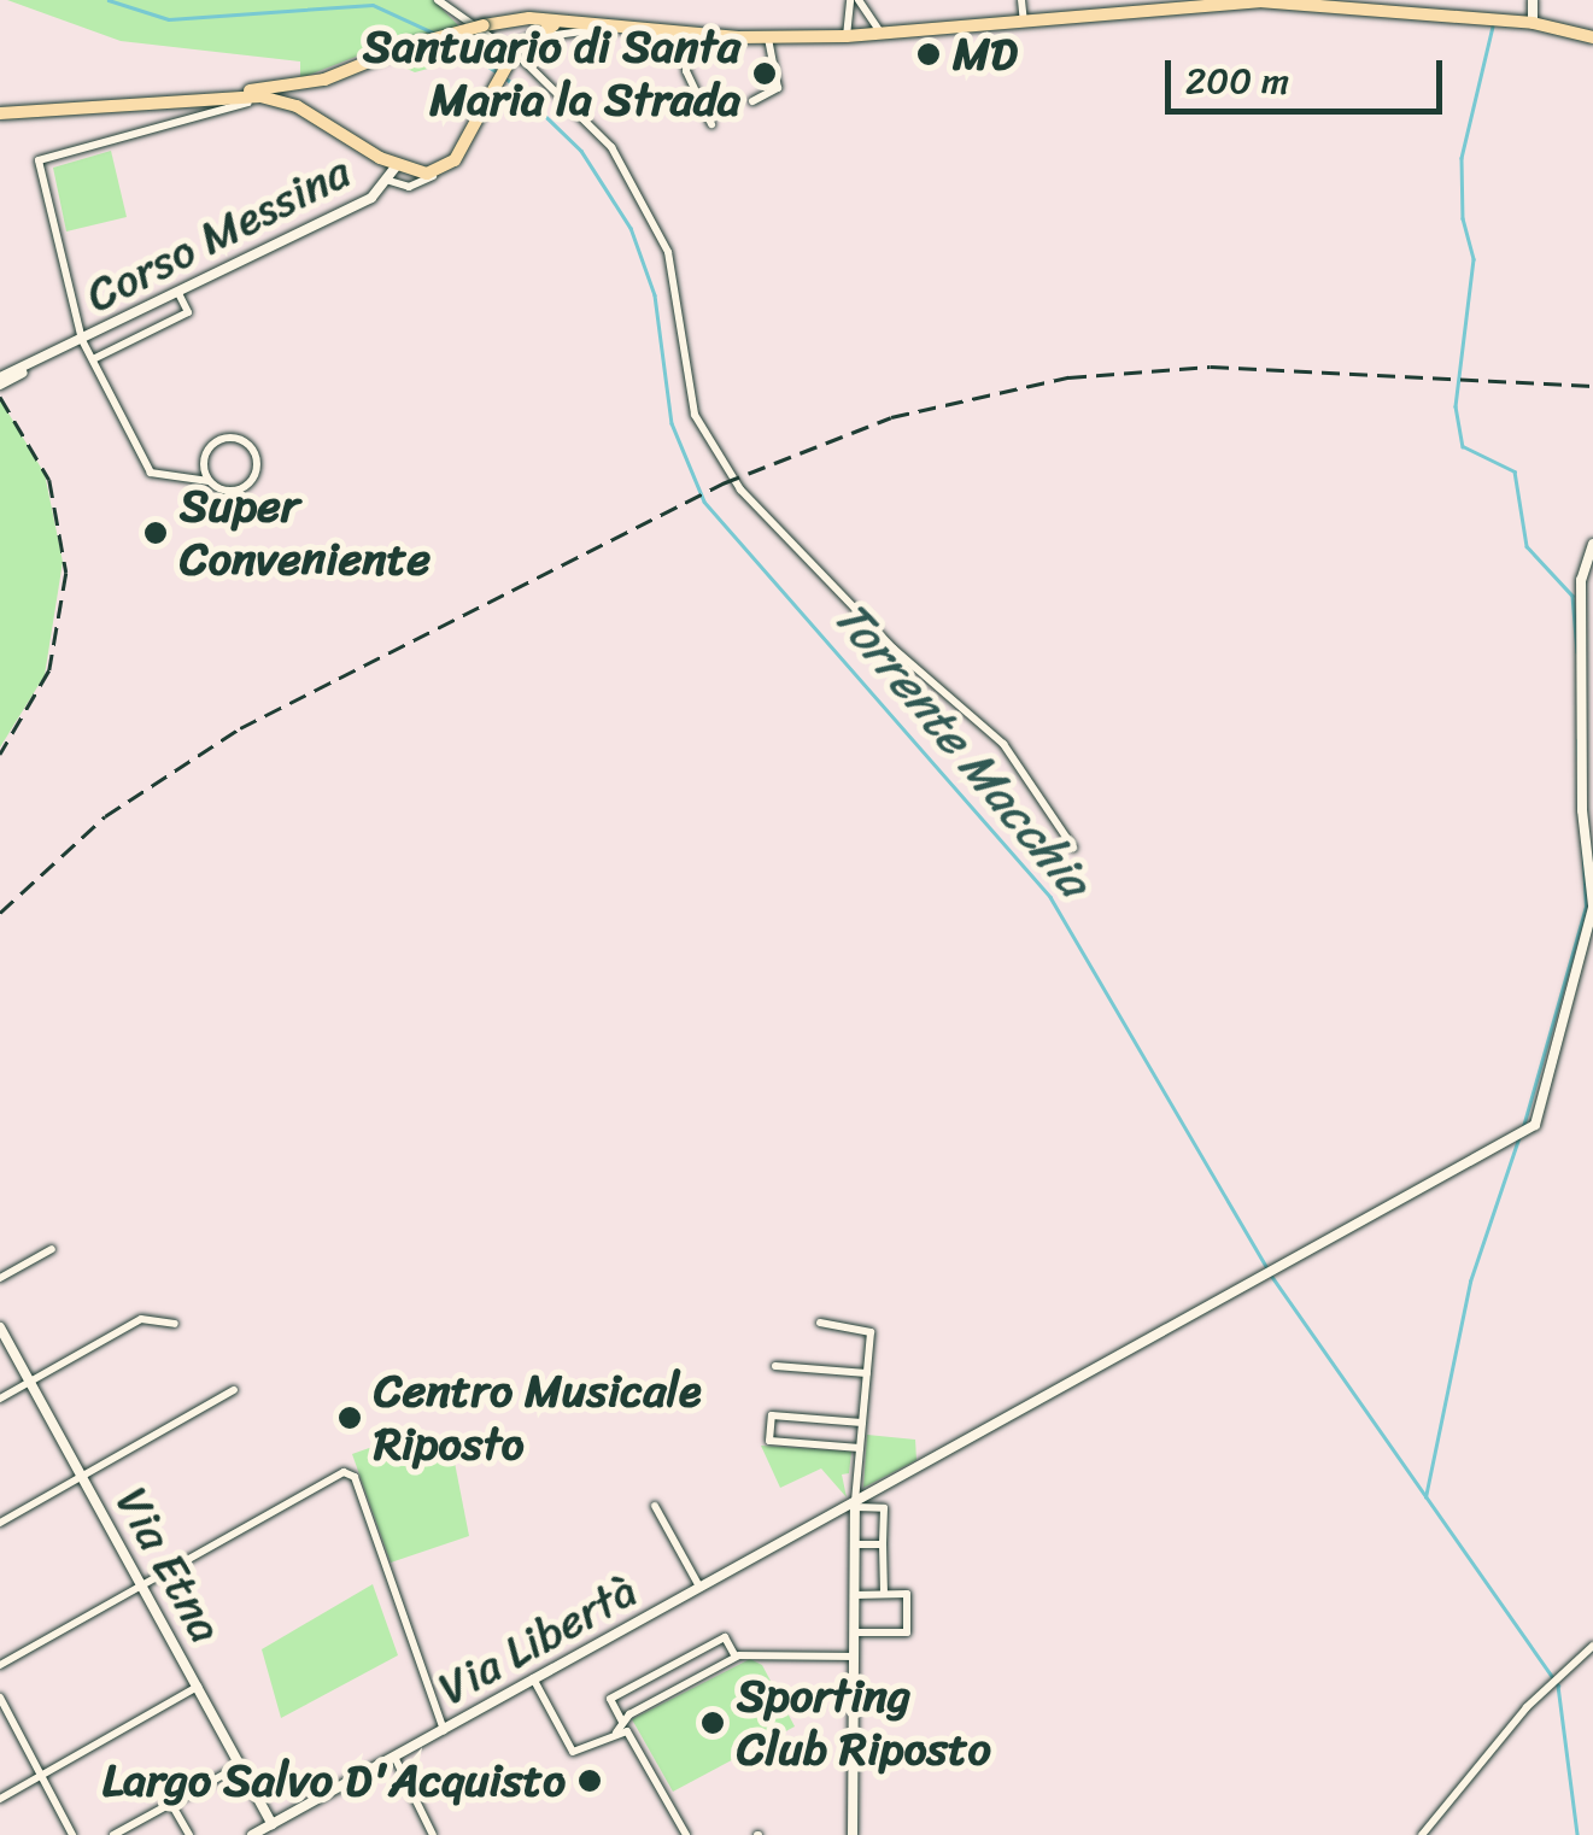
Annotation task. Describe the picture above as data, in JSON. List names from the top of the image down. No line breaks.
{"streets":{"street":["Corso Messina","Via Etna","Via Libertà"]},"crossings":[["Via Etna","Via Libertà"]],"water":["Torrente Macchia"],"places":["MD","Santuario di Santa Maria la Strada","Super Conveniente","Centro Musicale Riposto","Sporting Club Riposto","Largo Salvo D'Acquisto"],"scale_bar":"200 m"}
